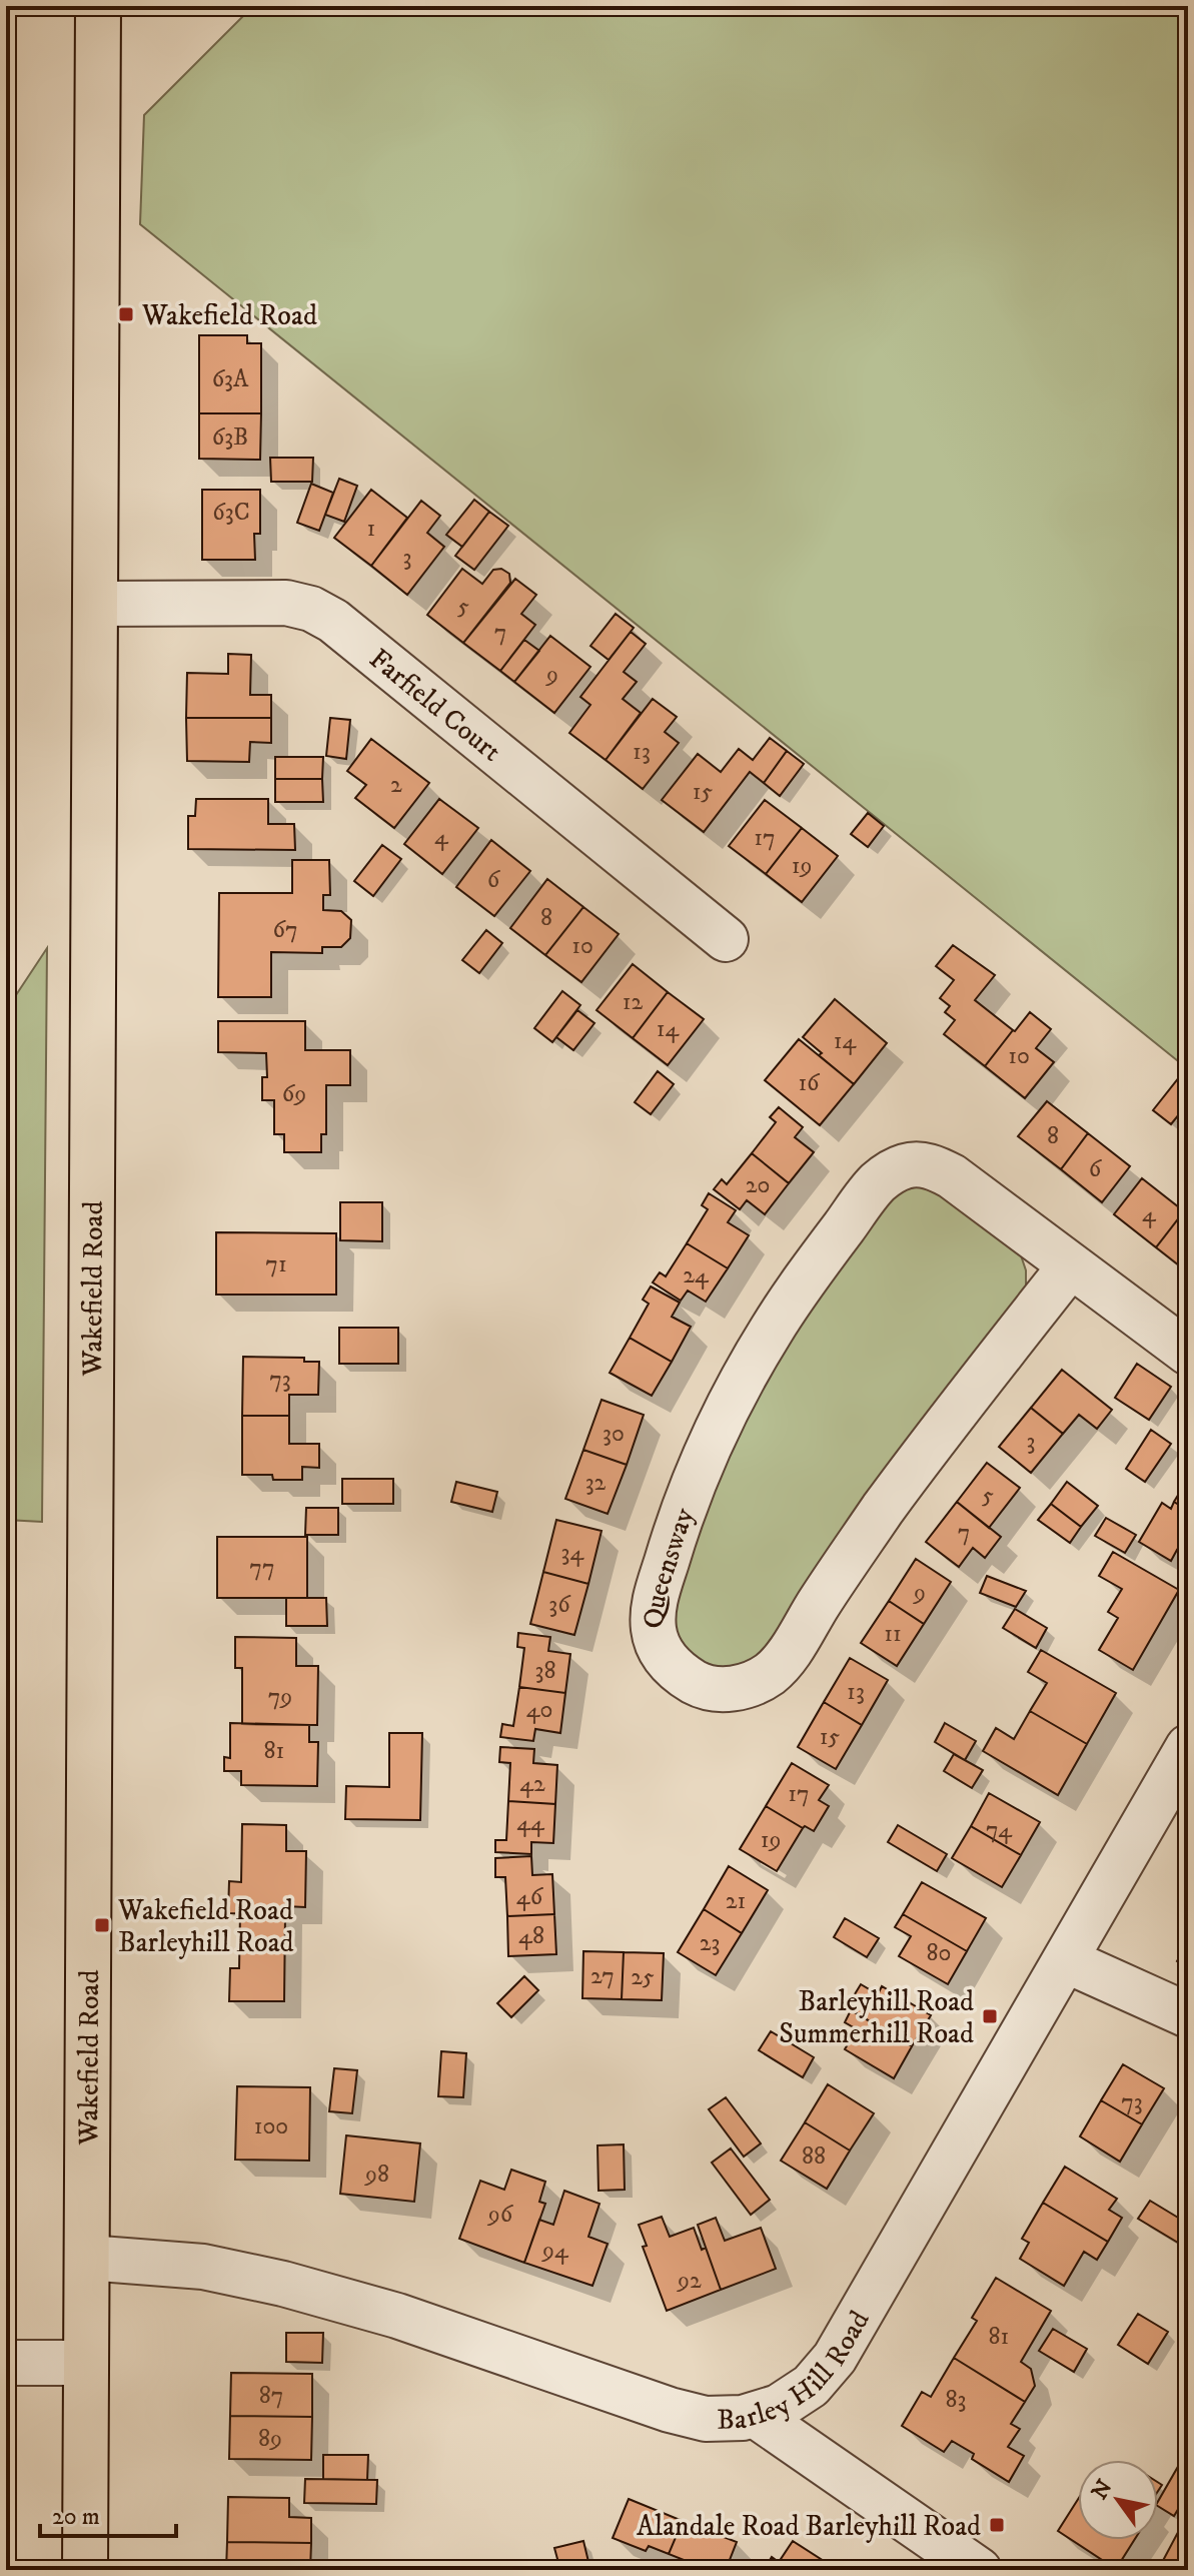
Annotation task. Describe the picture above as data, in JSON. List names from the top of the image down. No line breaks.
{"streets":{"main road":["Wakefield Road"],"street":["Farfield Court","Queensway","Barley Hill Road"]},"crossings":[["Farfield Court","Wakefield Road"],["Wakefield Road","Barley Hill Road"]],"places":{"transit":["Wakefield Road","Wakefield Road Barleyhill Road","Barleyhill Road Summerhill Road","Alandale Road Barleyhill Road"]},"house_numbers":["63A","63B","63C","1","3","5","7","9","13","2","15","4","17","19","6","8","67","10","12","14","14","10","16","69","8","6","20","4","71","24","73","30","3","32","5","7","34","77","9","36","11","38","13","79","40","15","81","42","17","44","74","19","46","21","48","23","80","27","25","73","100","88","98","96","94","92","81","87","83","89"],"scale_bar":"20 m","north":"top left"}
